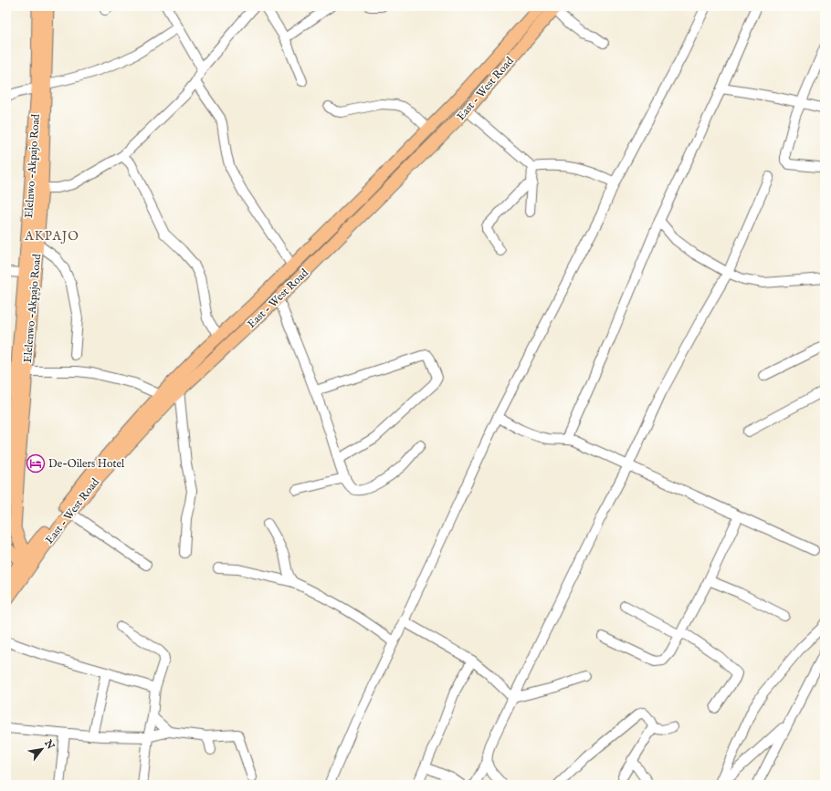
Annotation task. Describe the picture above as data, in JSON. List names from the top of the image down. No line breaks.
{"streets":{"main road":["East - West Road","Elelnwo -Akpajo Road","Elelenwo -Akpajo Road"]},"crossings":[["East - West Road","Elelenwo -Akpajo Road"],["Elelnwo -Akpajo Road","Elelenwo -Akpajo Road"]],"districts":["AKPAJO"],"places":{"hotel":["De-Oilers Hotel"]},"north":"top right"}
